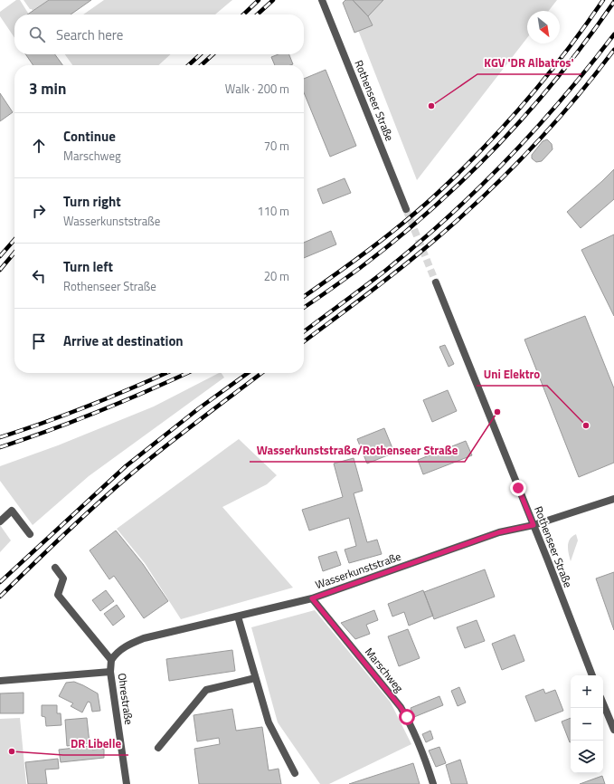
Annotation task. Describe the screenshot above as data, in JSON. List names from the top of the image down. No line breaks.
{"streets":{"street":["Rothenseer Straße","Wasserkunststraße","Marschweg","Ohrestraße"]},"crossings":[["Rothenseer Straße","Wasserkunststraße"],["Wasserkunststraße","Marschweg"],["Wasserkunststraße","Ohrestraße"]],"places":["KGV 'DR Albatros'","Wasserkunststraße/Rothenseer Straße","Uni Elektro","DR Libelle"],"north":"bottom right","page":{"search":"Search here","heading":["3 min","Walk · 200 m"],"list":[["Continue","Marschweg","70 m"],["Turn right","Wasserkunststraße","110 m"],["Turn left","Rothenseer Straße","20 m"],"Arrive at destination"],"map_buttons":["+","−"]}}
